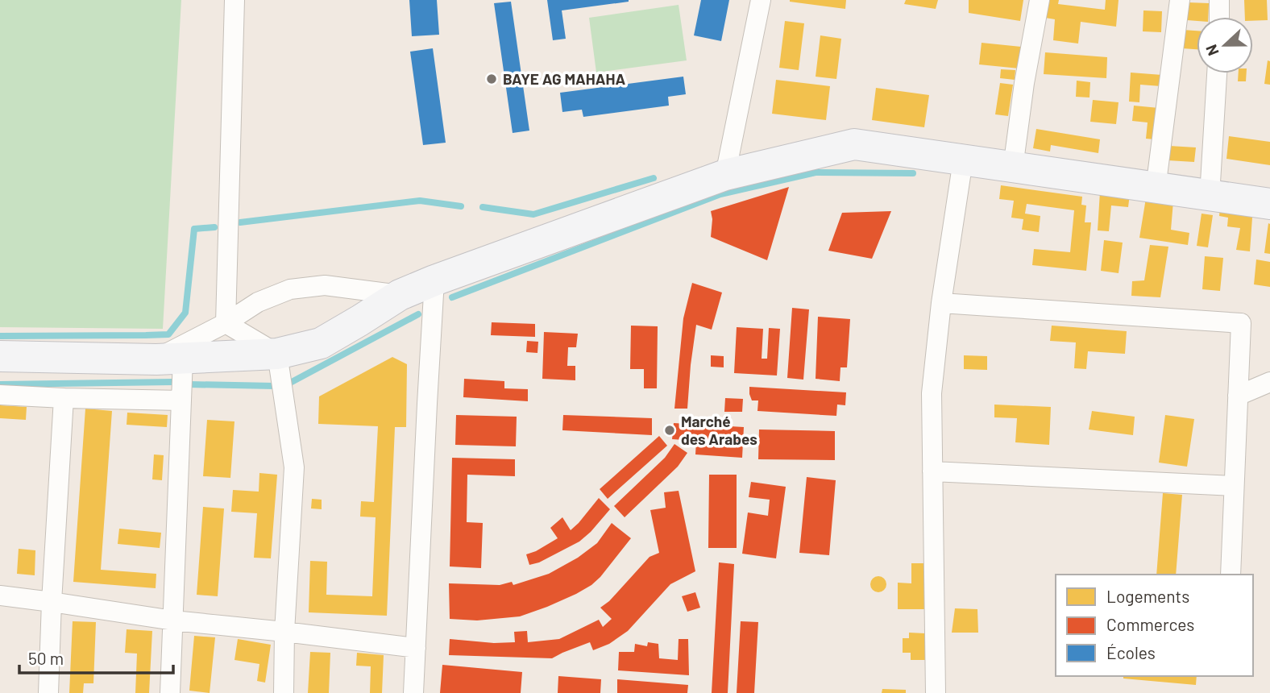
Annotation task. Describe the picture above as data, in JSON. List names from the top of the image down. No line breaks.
{"places":["BAYE AG MAHAHA","Marché des Arabes"],"legend":["Logements","Commerces","Écoles"],"scale_bar":"50 m","north":"left"}
